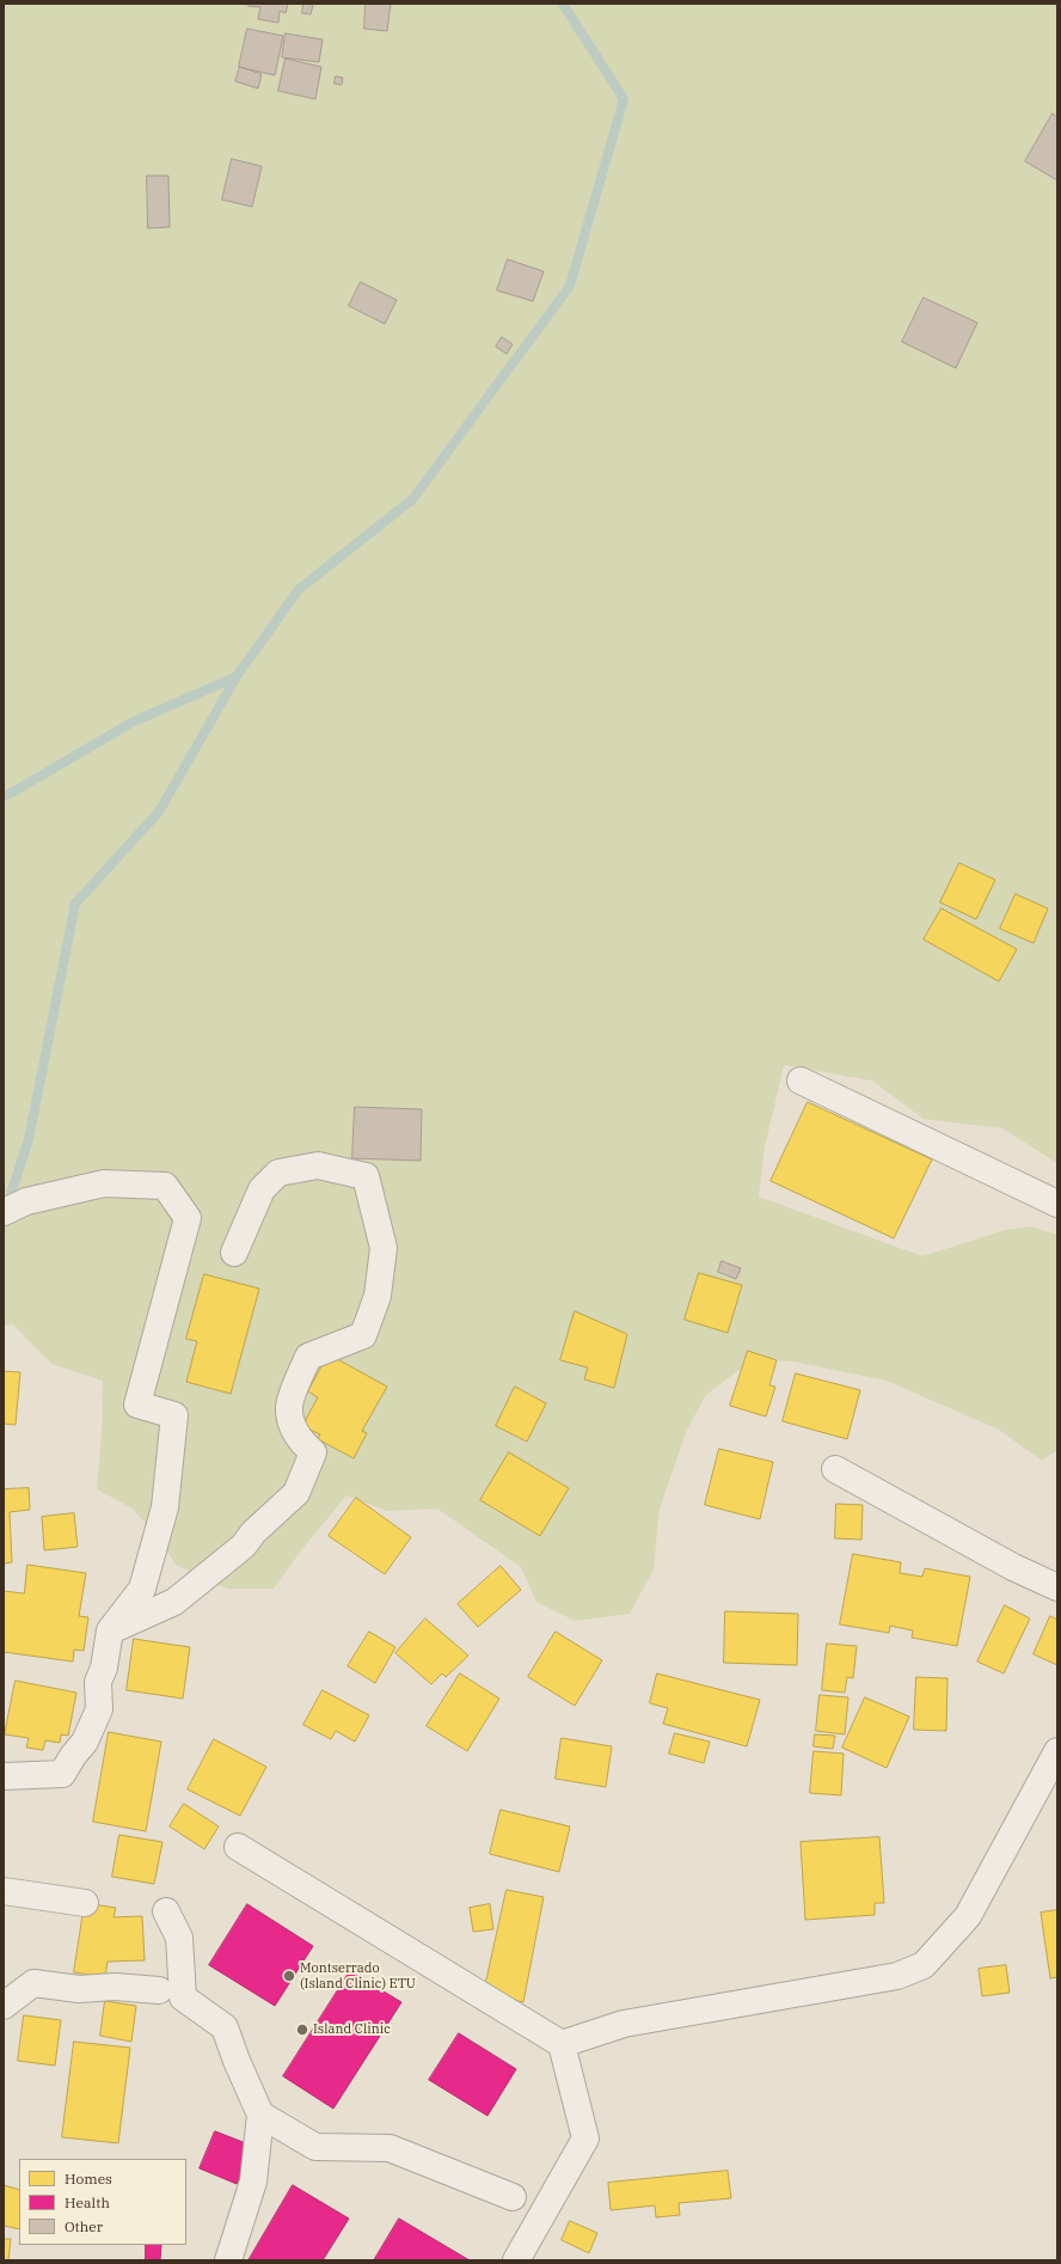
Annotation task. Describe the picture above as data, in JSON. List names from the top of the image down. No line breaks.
{"places":["Montserrado (Island Clinic) ETU","Island Clinic"],"legend":["Homes","Health","Other"]}
